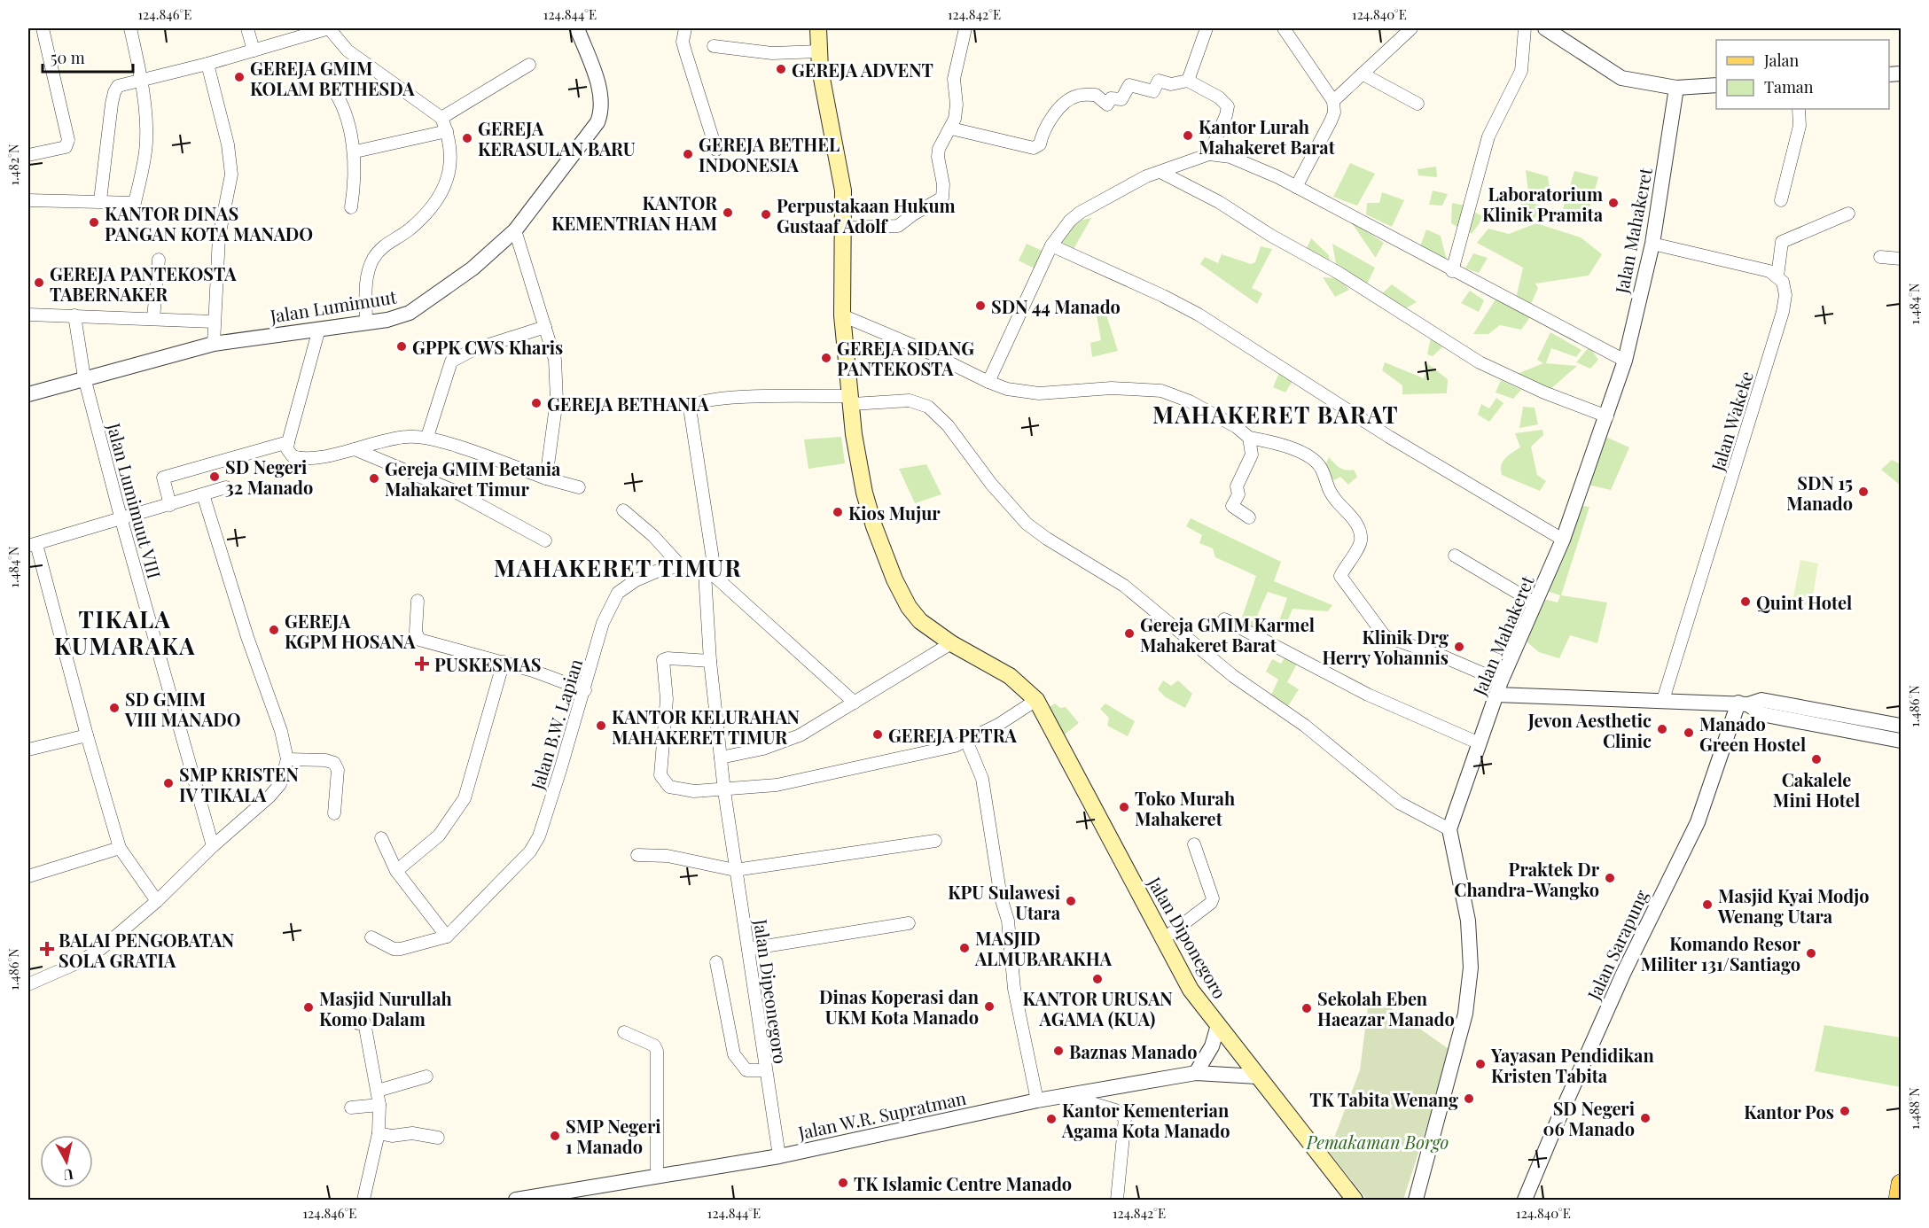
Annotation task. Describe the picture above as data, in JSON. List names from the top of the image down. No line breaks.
{"streets":{"main road":["Jalan Diponegoro"],"street":["Jalan Mahakeret","Jalan Lumimuut","Jalan Wakeke","Jalan Lumimuut VIII","Jalan B.W. Lapian","Jalan Sarapung","Jalan Dipeonegoro","Jalan W.R. Supratman"]},"crossings":[["Jalan Lumimuut","Jalan Lumimuut VIII"],["Jalan B.W. Lapian","Jalan Dipeonegoro"],["Jalan Diponegoro","Jalan Dipeonegoro"],["Jalan Diponegoro","Jalan W.R. Supratman"],["Jalan Dipeonegoro","Jalan W.R. Supratman"]],"districts":["MAHAKERET BARAT","MAHAKERET TIMUR","TIKALA KUMARAKA"],"parks":["Pemakaman Borgo"],"places":{"other":["GEREJA ADVENT","GEREJA GMIM KOLAM BETHESDA","Kantor Lurah Mahakeret Barat","GEREJA KERASULAN BARU","GEREJA BETHEL INDONESIA","Laboratorium Klinik Pramita","KANTOR KEMENTRIAN HAM","Perpustakaan Hukum Gustaaf Adolf","KANTOR DINAS PANGAN KOTA MANADO","GEREJA PANTEKOSTA TABERNAKER","SDN 44 Manado","GPPK CWS Kharis","GEREJA SIDANG PANTEKOSTA","GEREJA BETHANIA","SD Negeri 32 Manado","Gereja GMIM Betania Mahakaret Timur","SDN 15 Manado","Kios Mujur","Quint Hotel","GEREJA KGPM HOSANA","Gereja GMIM Karmel Mahakeret Barat","Klinik Drg Herry Yohannis","SD GMIM VIII MANADO","KANTOR KELURAHAN MAHAKERET TIMUR","Jevon Aesthetic Clinic","Manado Green Hostel","GEREJA PETRA","Cakalele Mini Hotel","SMP KRISTEN IV TIKALA","Toko Murah Mahakeret","Praktek Dr Chandra-Wangko","KPU Sulawesi Utara","Masjid Kyai Modjo Wenang Utara","MASJID ALMUBARAKHA","Komando Resor Militer 131/Santiago","KANTOR URUSAN AGAMA (KUA)","Dinas Koperasi dan UKM Kota Manado","Masjid Nurullah Komo Dalam","Sekolah Eben Haeazar Manado","Baznas Manado","Yayasan Pendidikan Kristen Tabita","TK Tabita Wenang","Kantor Pos","SD Negeri 06 Manado","Kantor Kementerian Agama Kota Manado","SMP Negeri 1 Manado","TK Islamic Centre Manado"],"health":["PUSKESMAS","BALAI PENGOBATAN SOLA GRATIA"]},"legend":["Jalan","Taman"],"scale_bar":"50 m","north":"bottom","coordinates":["124.846°E","124.844°E","124.842°E","124.840°E","1.482°N","1.484°N","1.486°N","1.488°N"]}
